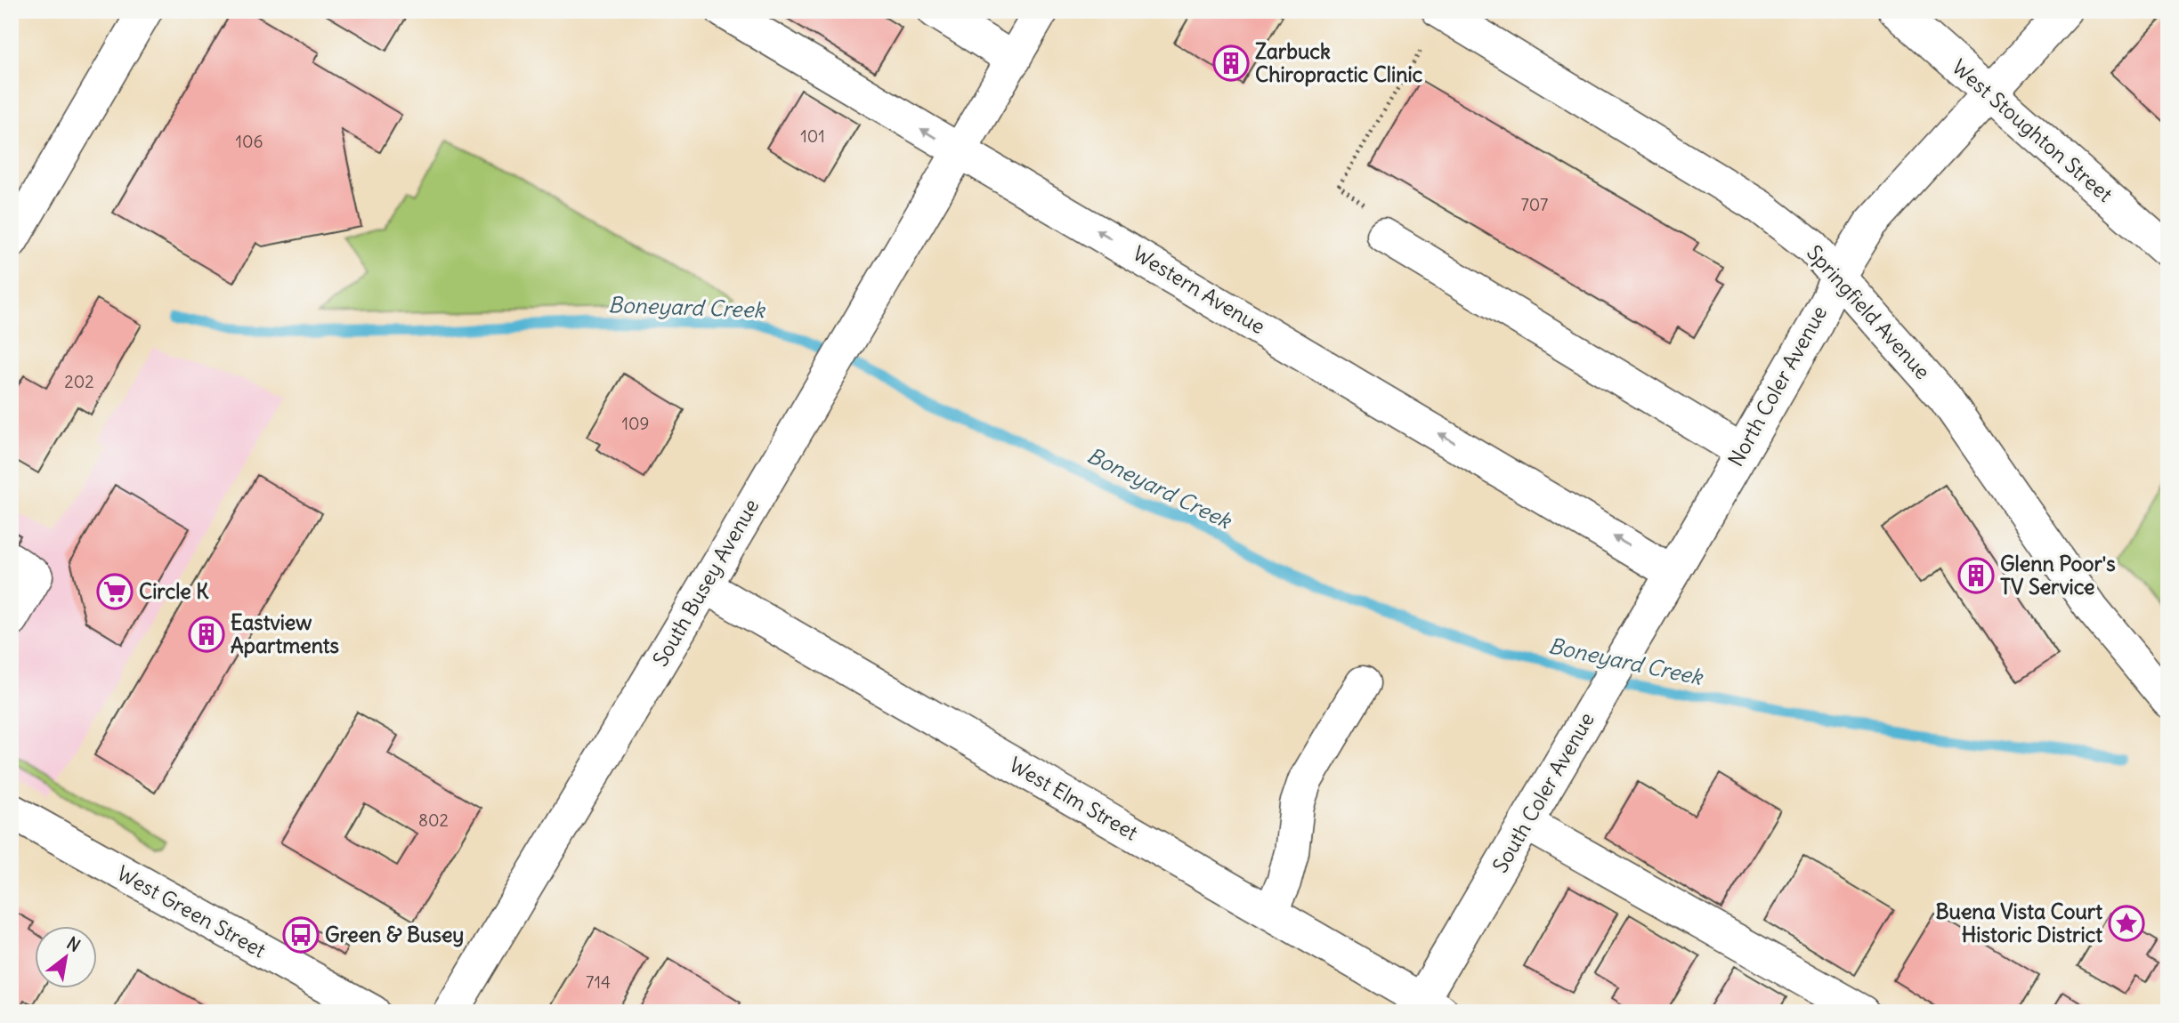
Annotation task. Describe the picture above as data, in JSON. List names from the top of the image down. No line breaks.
{"streets":{"street":["West Stoughton Street","Western Avenue","Springfield Avenue","North Coler Avenue","South Busey Avenue","South Coler Avenue","West Elm Street","West Green Street"]},"crossings":[["West Stoughton Street","North Coler Avenue"],["Western Avenue","North Coler Avenue"],["Western Avenue","South Busey Avenue"],["Western Avenue","South Coler Avenue"],["Springfield Avenue","North Coler Avenue"],["North Coler Avenue","South Coler Avenue"],["South Busey Avenue","West Elm Street"],["South Coler Avenue","West Elm Street"]],"water":["Boneyard Creek"],"places":{"building":["Zarbuck Chiropractic Clinic","Glenn Poor's TV Service","Eastview Apartments"],"supermarket":["Circle K"],"place":["Buena Vista Court Historic District"],"bus stop":["Green & Busey"]},"house_numbers":["101","106","707","202","109","802","714"],"north":"top right"}
